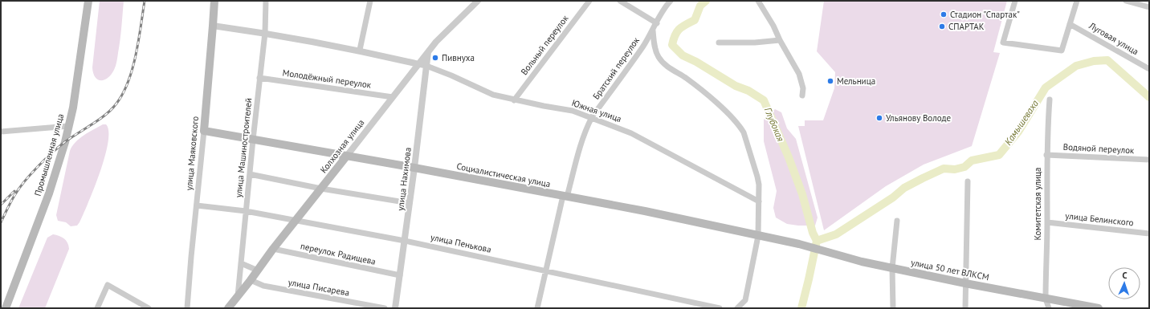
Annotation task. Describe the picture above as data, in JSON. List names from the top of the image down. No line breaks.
{"streets":{"main road":["Колхозная улица","улица Маяковского","Промышленная улица","Социалистическая улица","улица 50 лет ВЛКСМ"],"street":["Луговая улица","Вольный переулок","Братский переулок","Молодёжный переулок","Южная улица","улица Машиностроителей","Водяной переулок","улица Нахимова","Комитетская улица","улица Белинского","улица Пенькова","переулок Радищева","улица Писарева"]},"crossings":[["Вольный переулок","Южная улица"],["Братский переулок","Южная улица"],["Братский переулок","Социалистическая улица"],["Братский переулок","улица Пенькова"],["Молодёжный переулок","Колхозная улица"],["Молодёжный переулок","улица Машиностроителей"],["Южная улица","Колхозная улица"],["Южная улица","улица Нахимова"],["Колхозная улица","улица Машиностроителей"],["Колхозная улица","Социалистическая улица"],["Колхозная улица","улица Нахимова"],["Колхозная улица","улица Пенькова"],["Колхозная улица","переулок Радищева"],["Колхозная улица","улица Писарева"],["улица Машиностроителей","Социалистическая улица"],["улица Машиностроителей","улица Пенькова"],["Водяной переулок","Комитетская улица"],["улица Маяковского","Социалистическая улица"],["улица Маяковского","улица Пенькова"],["Социалистическая улица","улица Нахимова"],["Социалистическая улица","улица 50 лет ВЛКСМ"],["улица Нахимова","улица Пенькова"],["улица Нахимова","переулок Радищева"],["Комитетская улица","улица Белинского"],["Комитетская улица","улица 50 лет ВЛКСМ"]],"water":["Камышеваха","Глубокая"],"places":["Стадион \"Спартак\"","СПАРТАК","Пивнуха","Мельница","Ульянову Володе"],"north":"top"}
